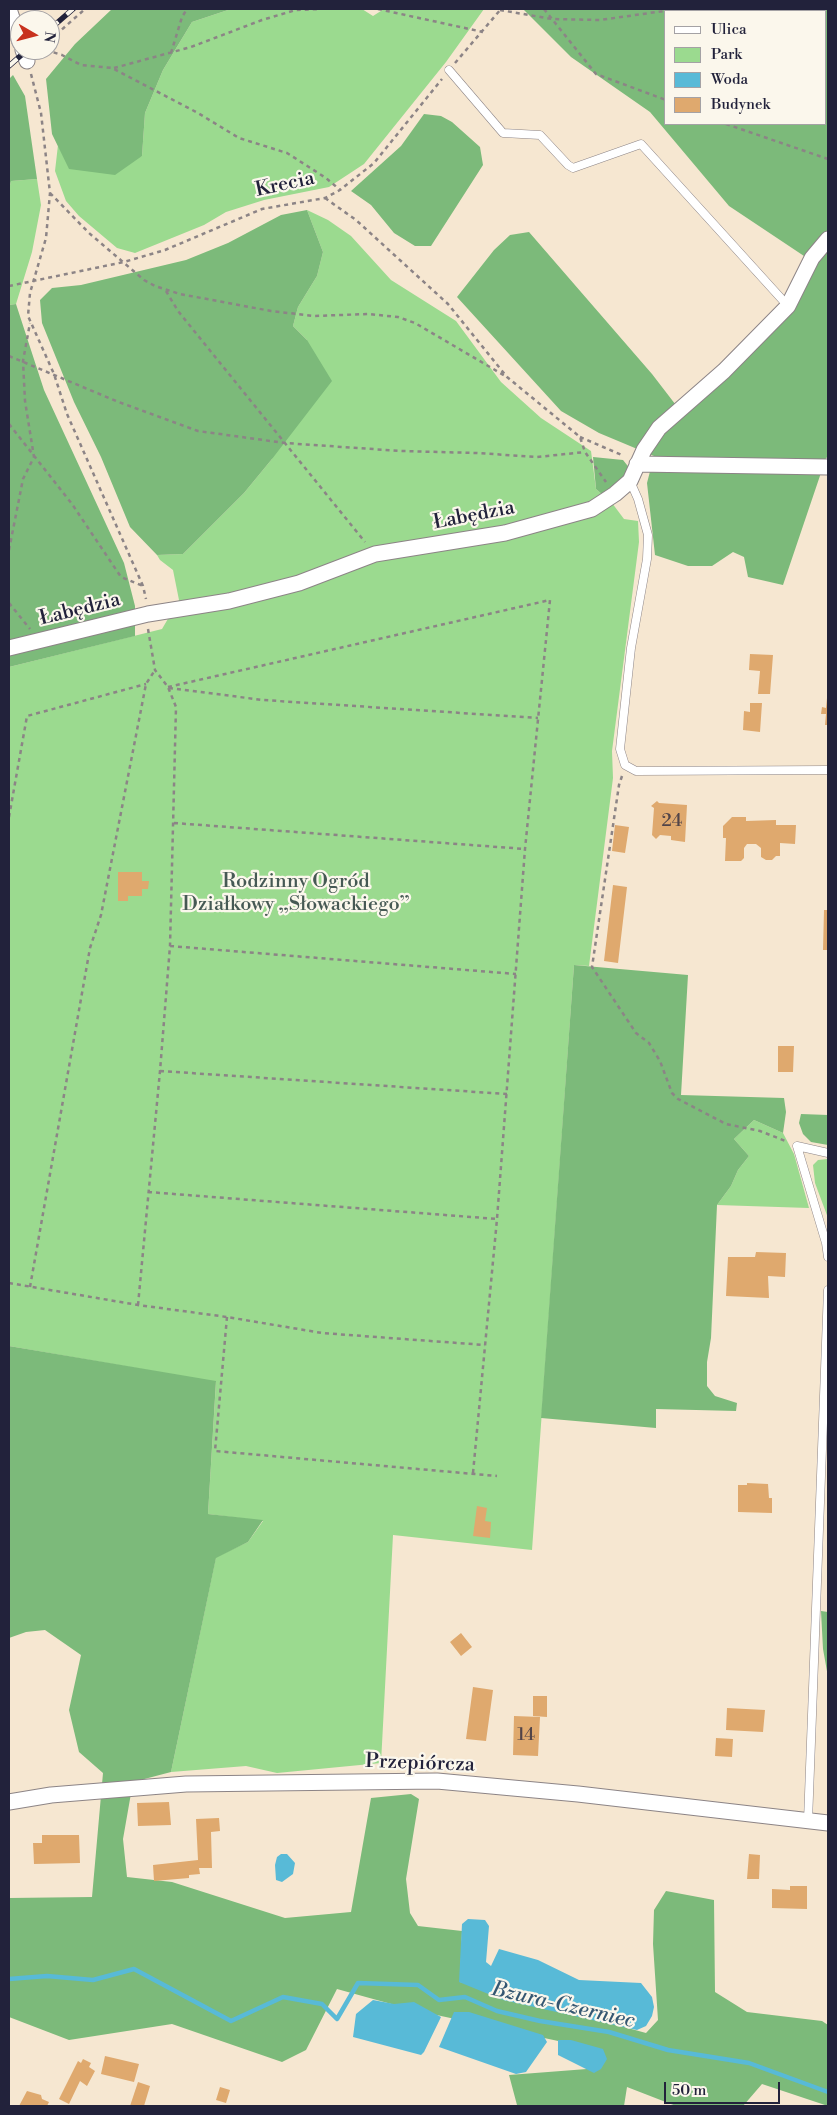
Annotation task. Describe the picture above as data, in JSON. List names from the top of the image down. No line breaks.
{"streets":{"street":["Łabędzia","Przepiórcza"],"path":["Krecia"]},"water":["Bzura-Czerniec"],"parks":["Rodzinny Ogród Działkowy „Słowackiego”"],"house_numbers":["24","14"],"legend":["Ulica","Park","Woda","Budynek"],"scale_bar":"50 m","north":"right"}
